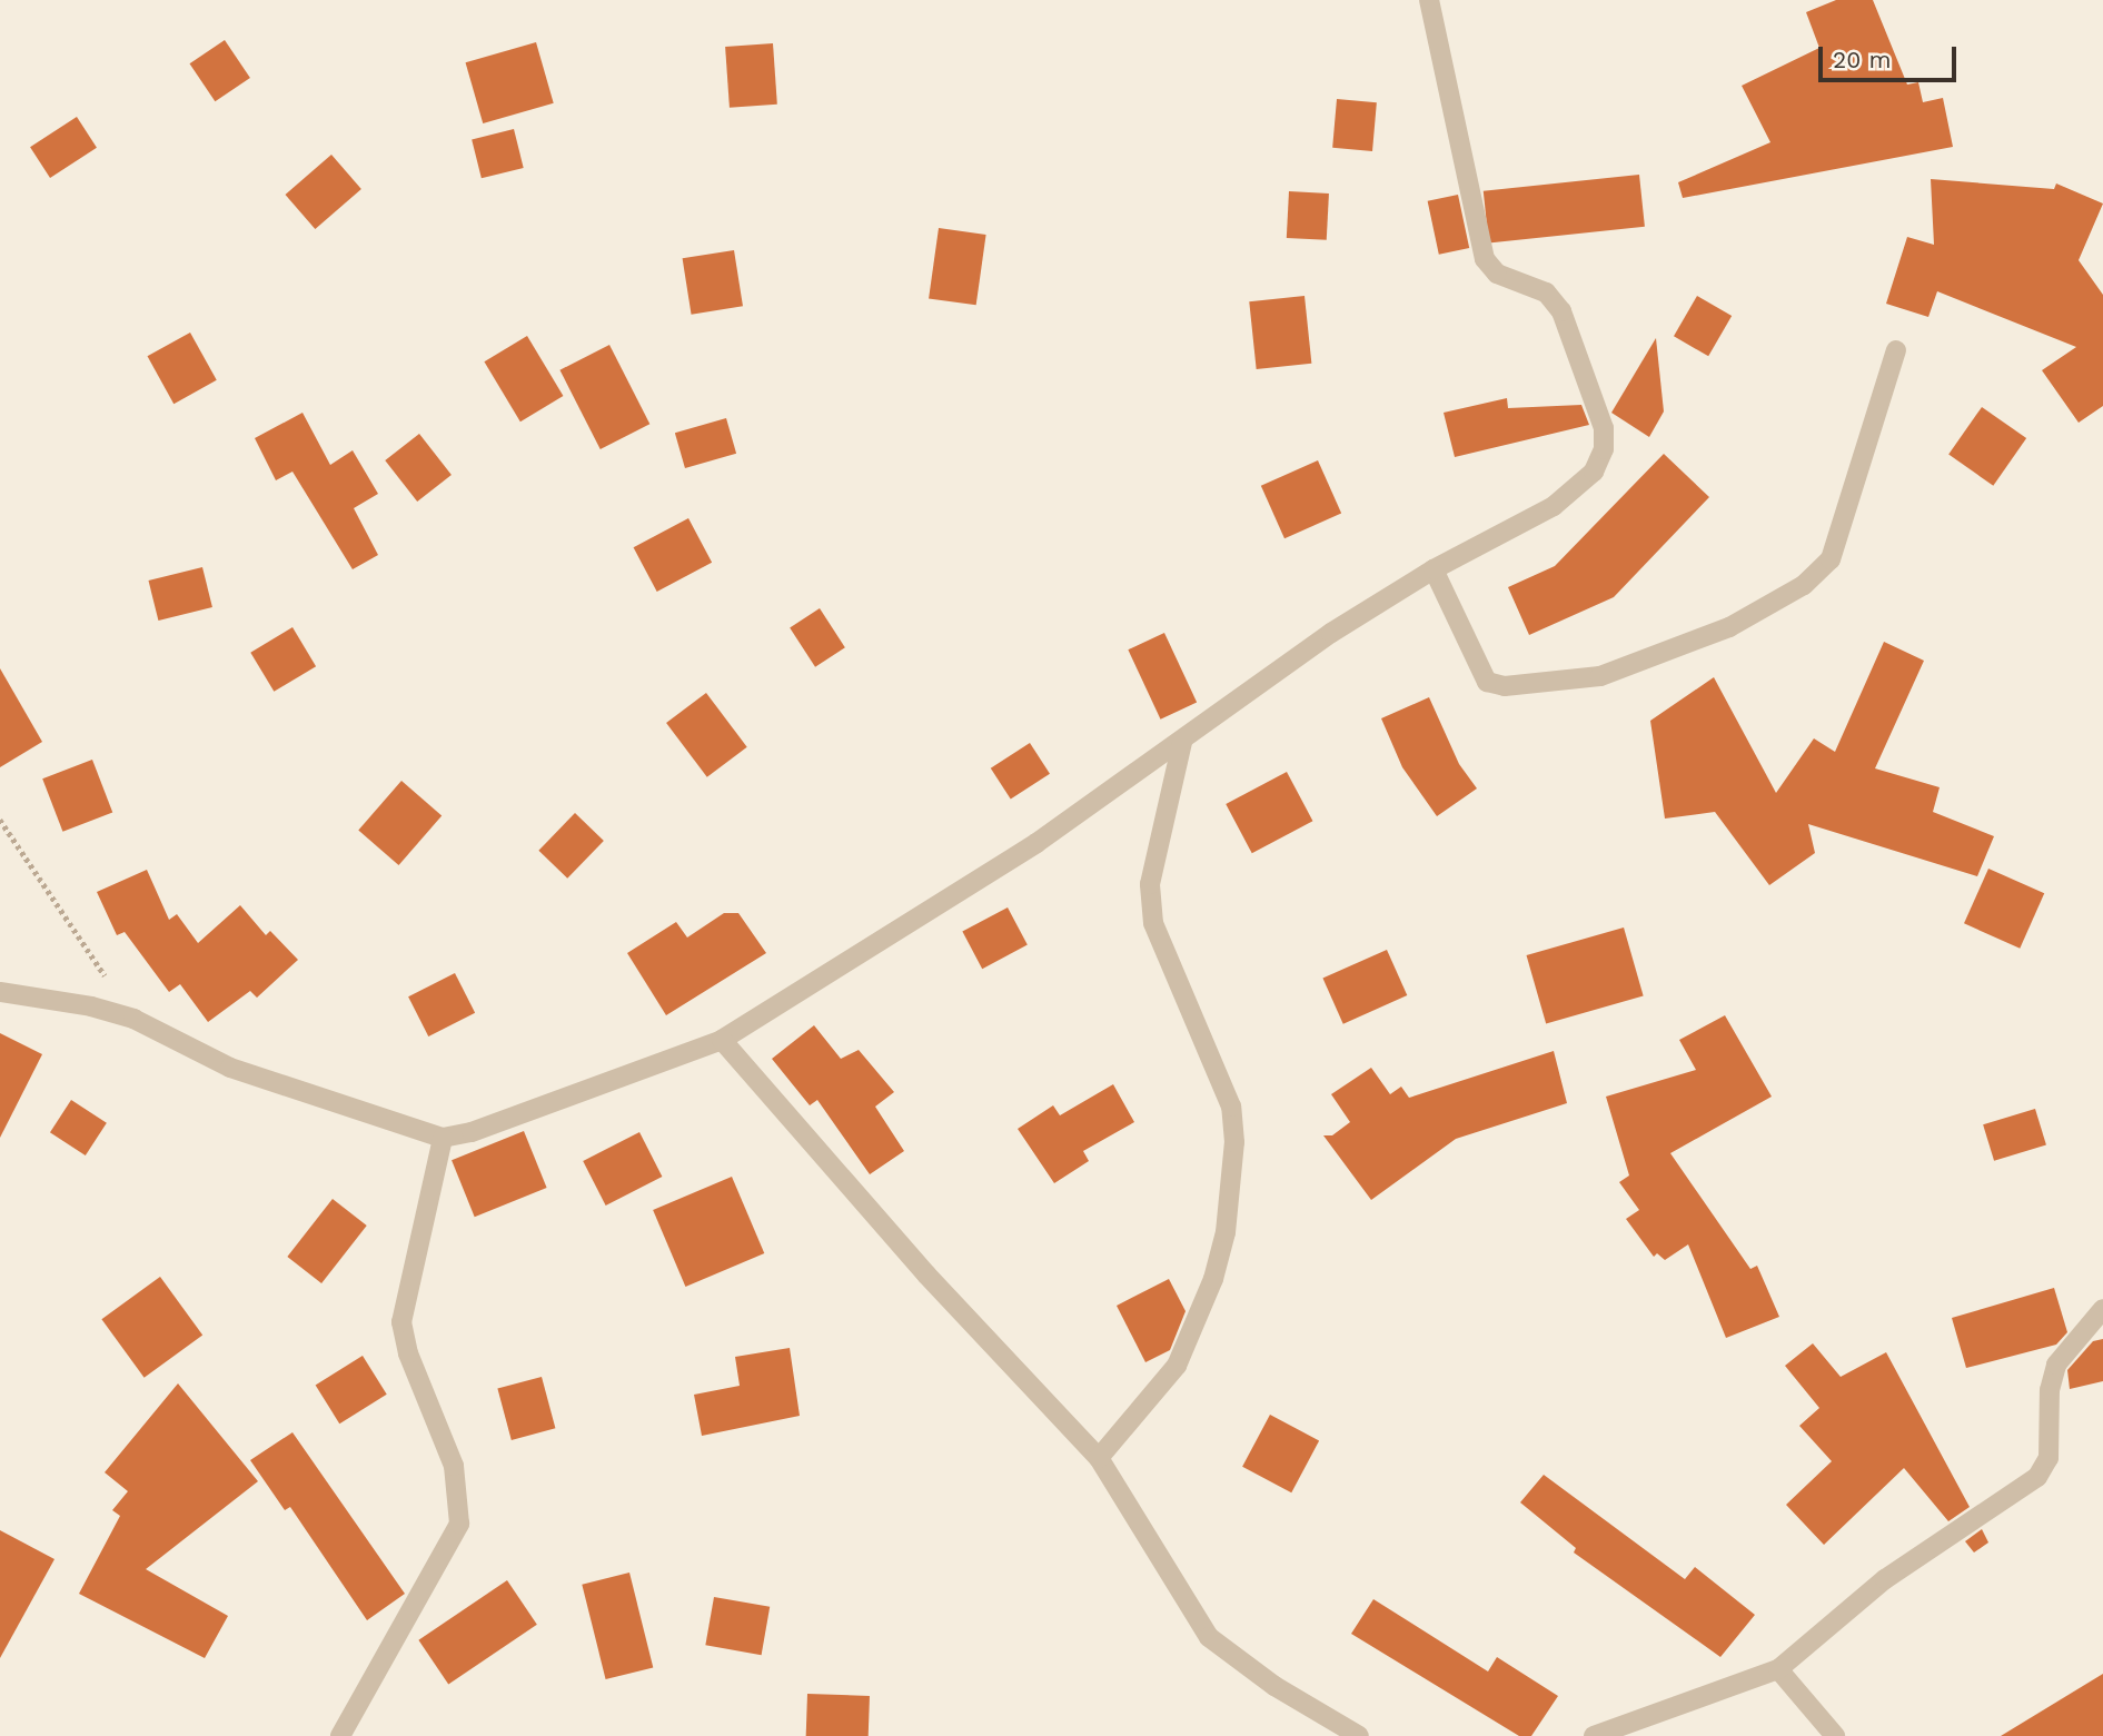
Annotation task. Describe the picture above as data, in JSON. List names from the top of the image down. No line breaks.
{"scale_bar":"20 m"}
